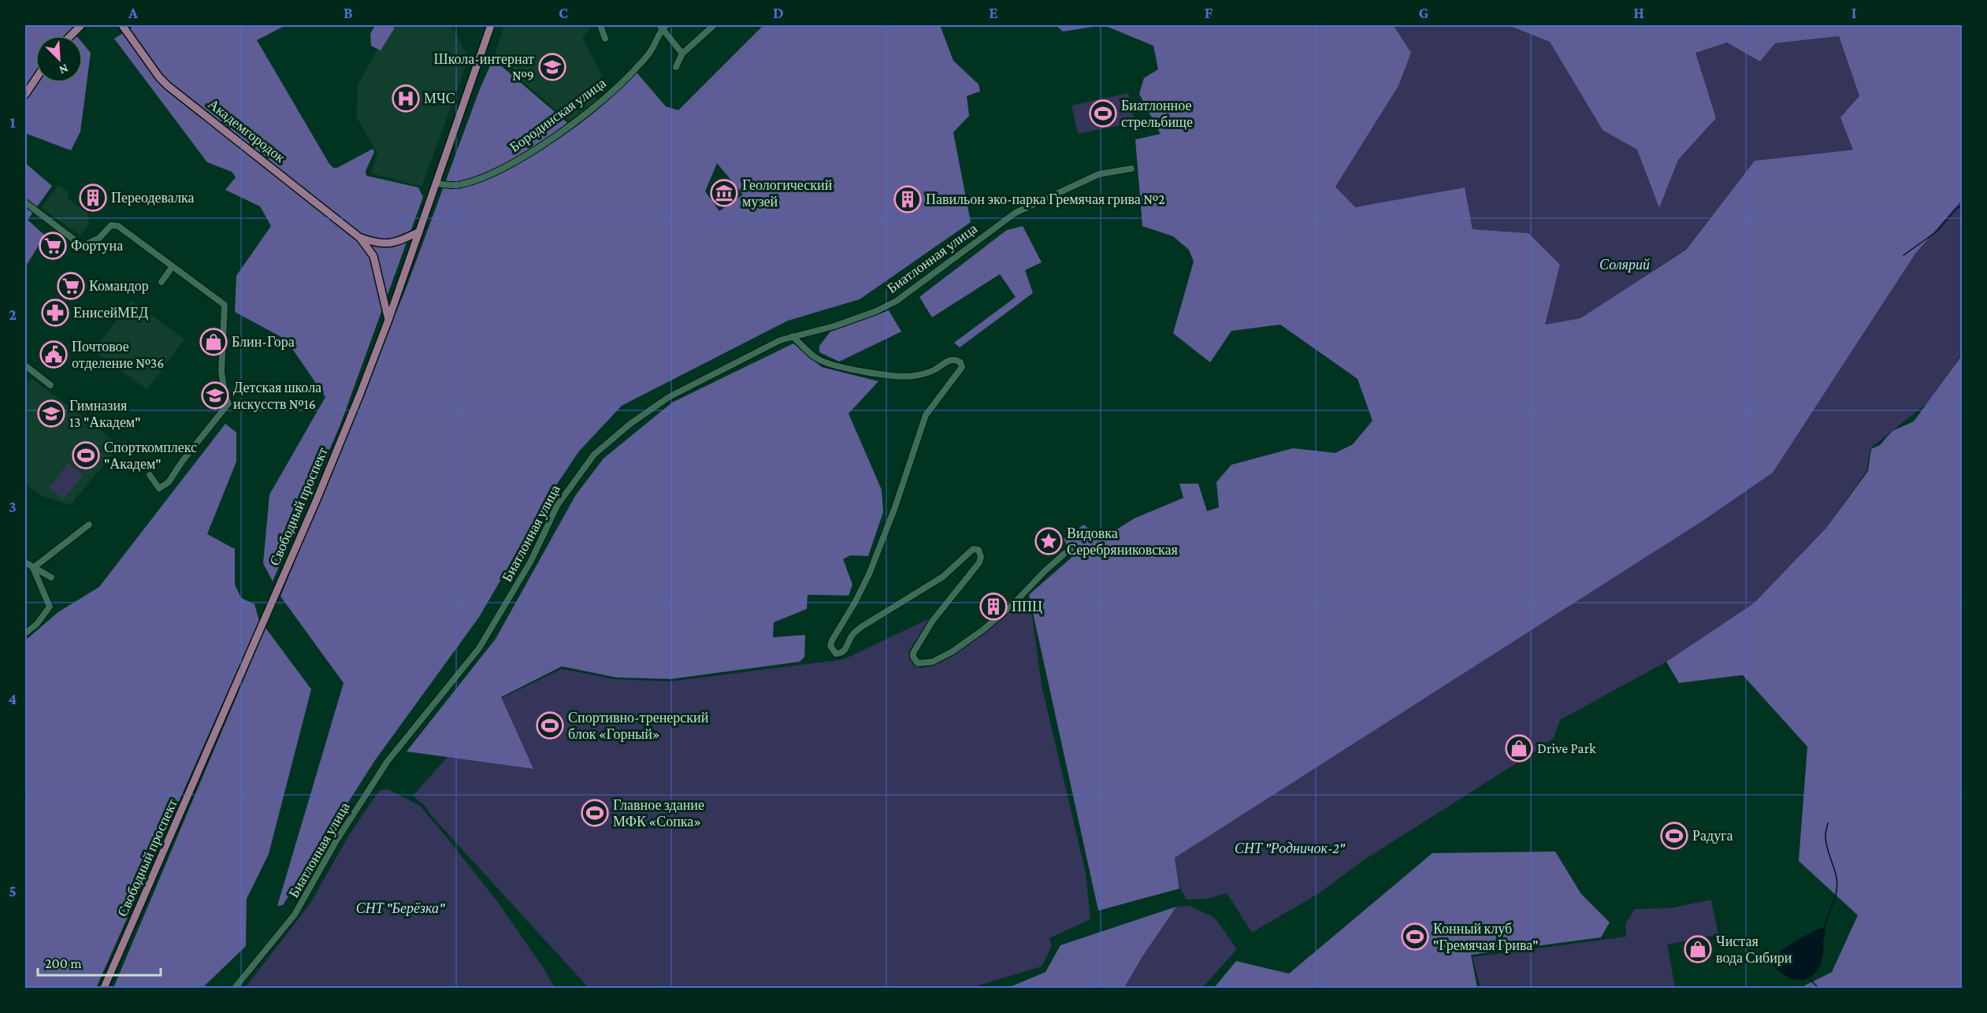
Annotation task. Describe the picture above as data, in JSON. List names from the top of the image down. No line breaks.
{"streets":{"main road":["Академгородок","Свободный проспект"],"street":["Бородинская улица","Биатлонная улица"]},"crossings":[["Бородинская улица","Свободный проспект"]],"parks":["Солярий","СНТ \"Родничок-2\"","СНТ \"Берёзка\""],"places":{"school or university":["Школа-интернат №9","Детская школа искусств №16","Гимназия 13 \"Академ\""],"hospital":["МЧС"],"sports":["Биатлонное стрельбище","Спорткомплекс \"Академ\"","Спортивно-тренерский блок «Горный»","Главное здание МФК «Сопка»","Радуга","Конный клуб \"Гремячая Грива\""],"museum":["Геологический музей"],"building":["Переодевалка","Павильон эко-парка Гремячая грива №2","ППЦ"],"supermarket":["Фортуна","Командор"],"pharmacy":["ЕнисейМЕД"],"shop":["Блин-Гора","Drive Park","Чистая вода Сибири"],"public building":["Почтовое отделение №36"],"place":["Видовка Серебряниковская"]},"scale_bar":"200 m","north":"bottom right","grid":{"columns":["A","B","C","D","E","F","G","H","I"],"rows":["1","2","3","4","5"]}}
